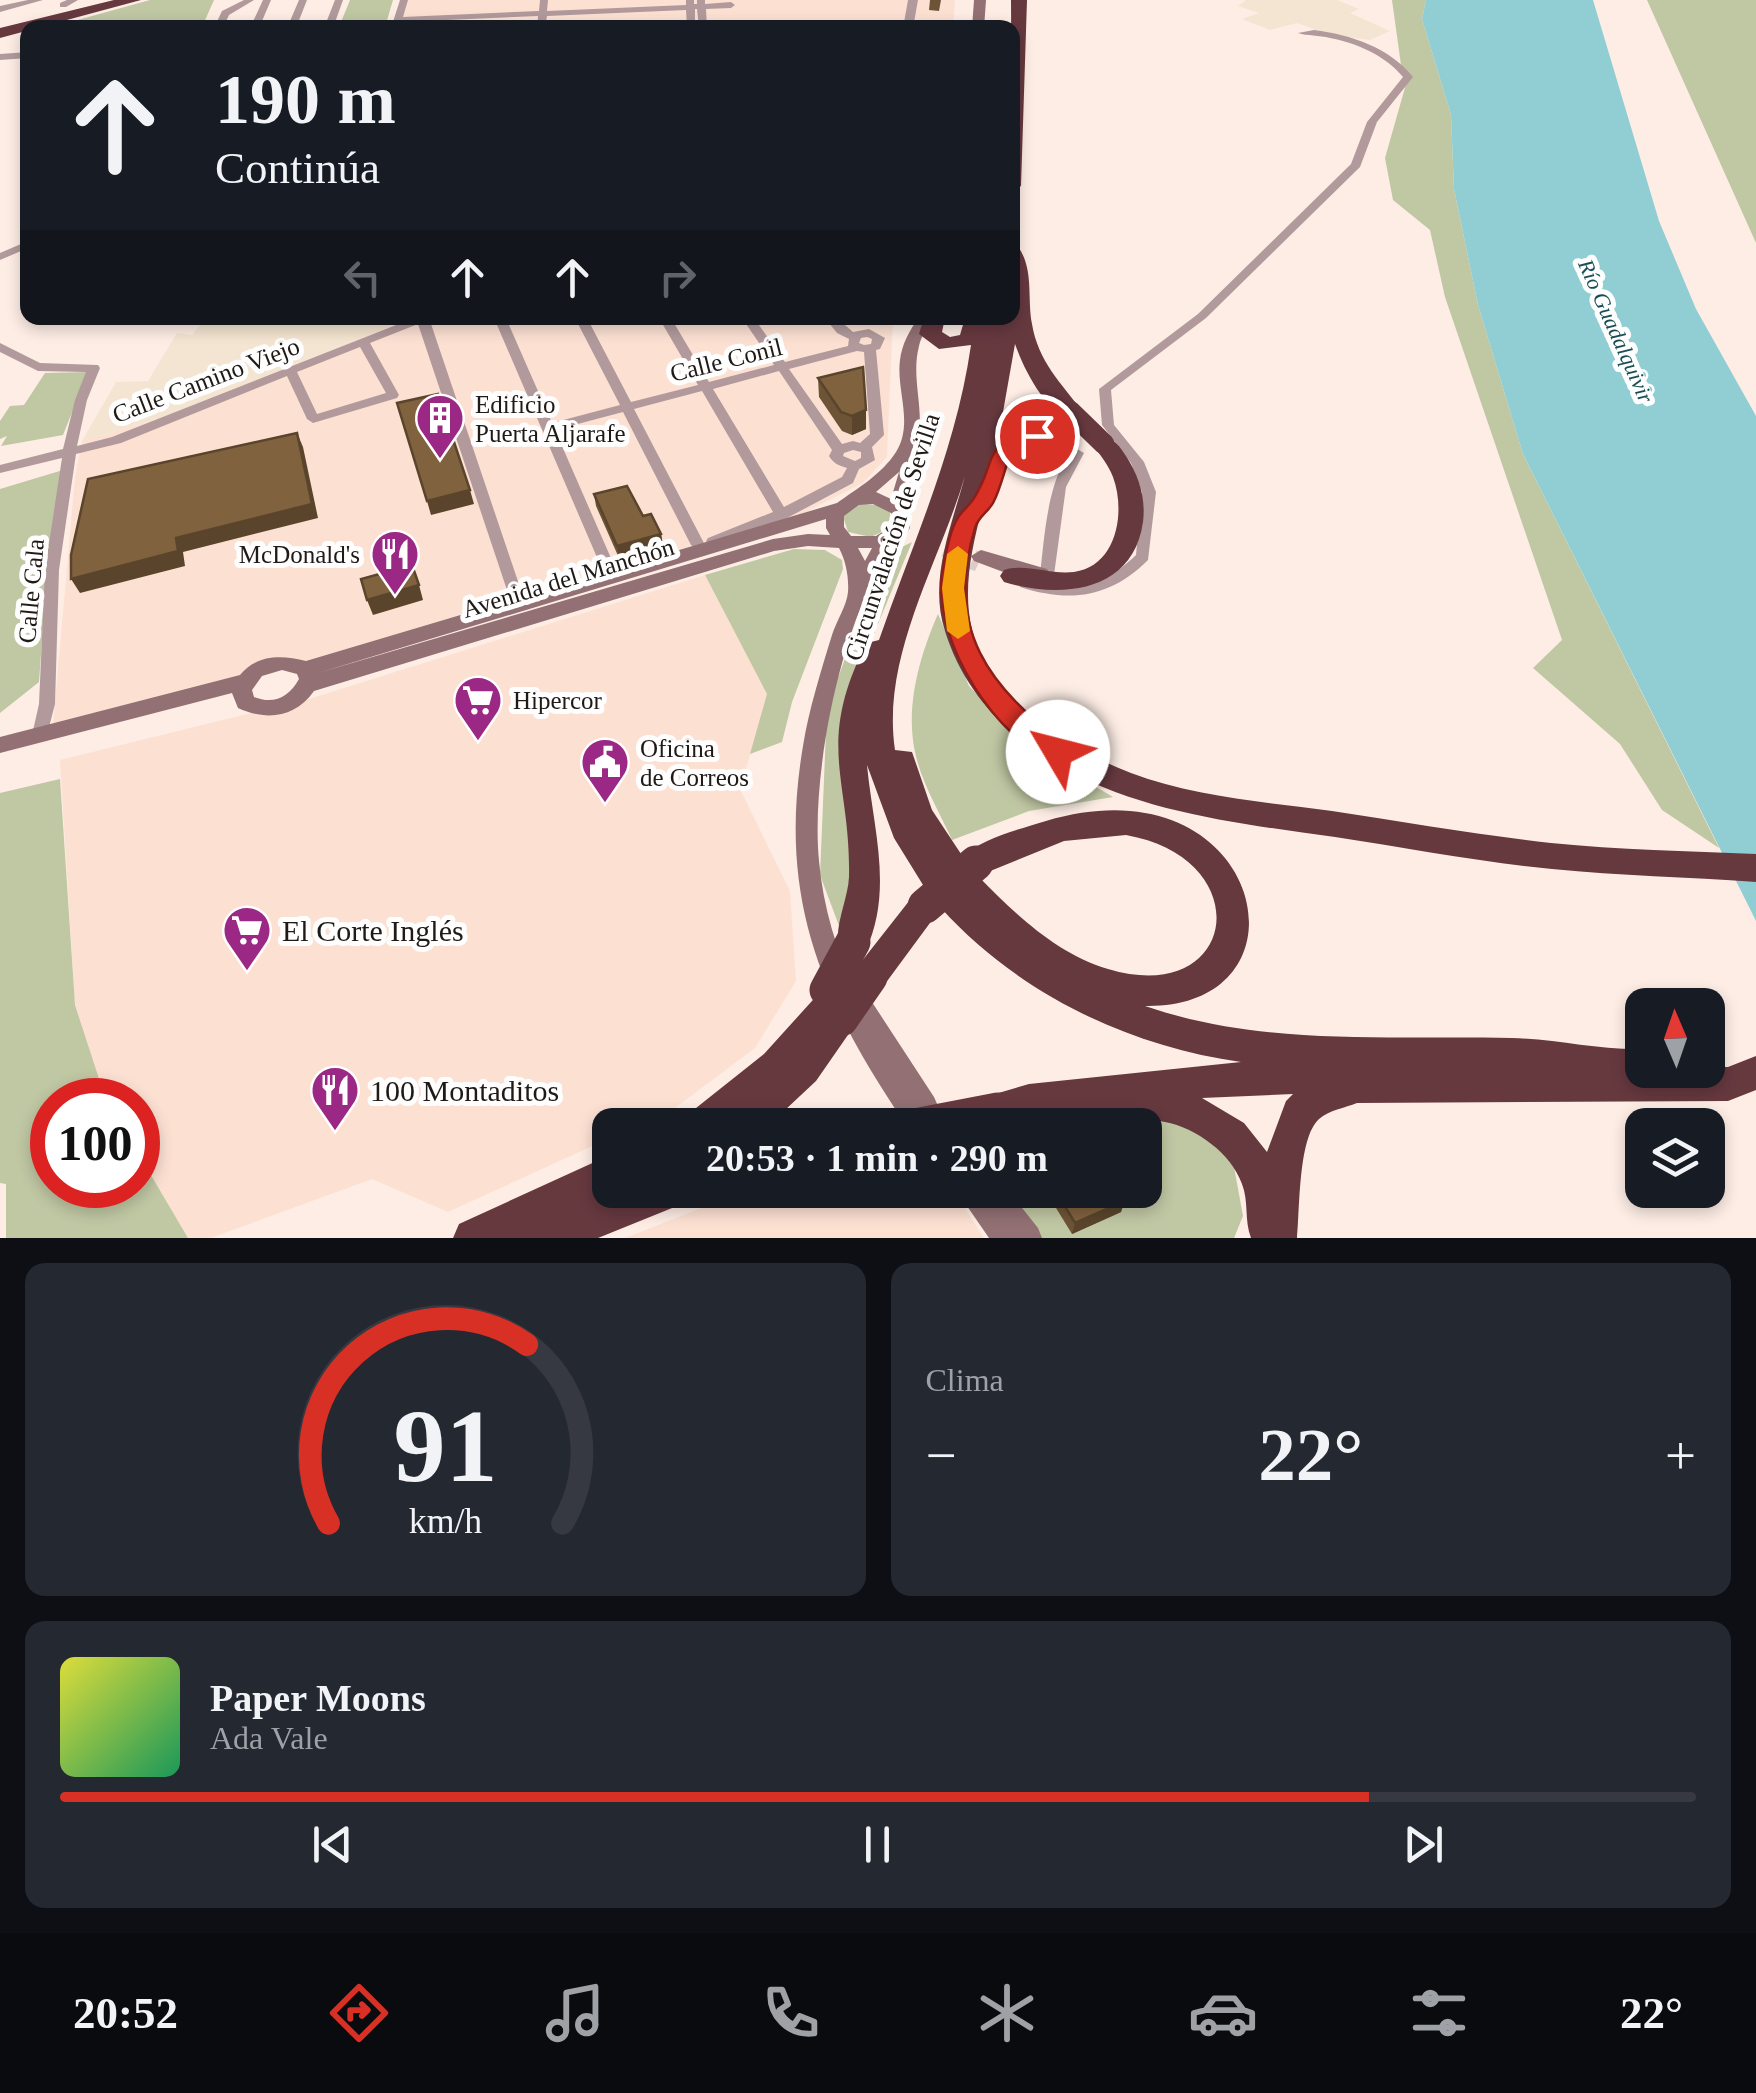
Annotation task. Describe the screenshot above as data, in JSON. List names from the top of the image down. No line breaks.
{"streets":{"highway":["Circunvalación de Sevilla"],"main road":["Avenida del Manchón"],"street":["Calle Conil","Calle Camino Viejo","Calle Cala"]},"crossings":[["Calle Camino Viejo","Calle Cala"]],"water":["Río Guadalquivir"],"places":{"building":["Edificio Puerta Aljarafe"],"restaurant":["McDonald's","100 Montaditos"],"supermarket":["Hipercor","El Corte Inglés"],"public building":["Oficina de Correos"]},"north":"top","page":{"turn":["190 m","Continúa"],"limit":"100","trip":"20:53 · 1 min · 290 m","tile":"Clima","heat":["−","22°","+"],"song":["Paper Moons","Ada Vale"],"tabs":["20:52","22°"],"gauge":["91","km/h"]}}
